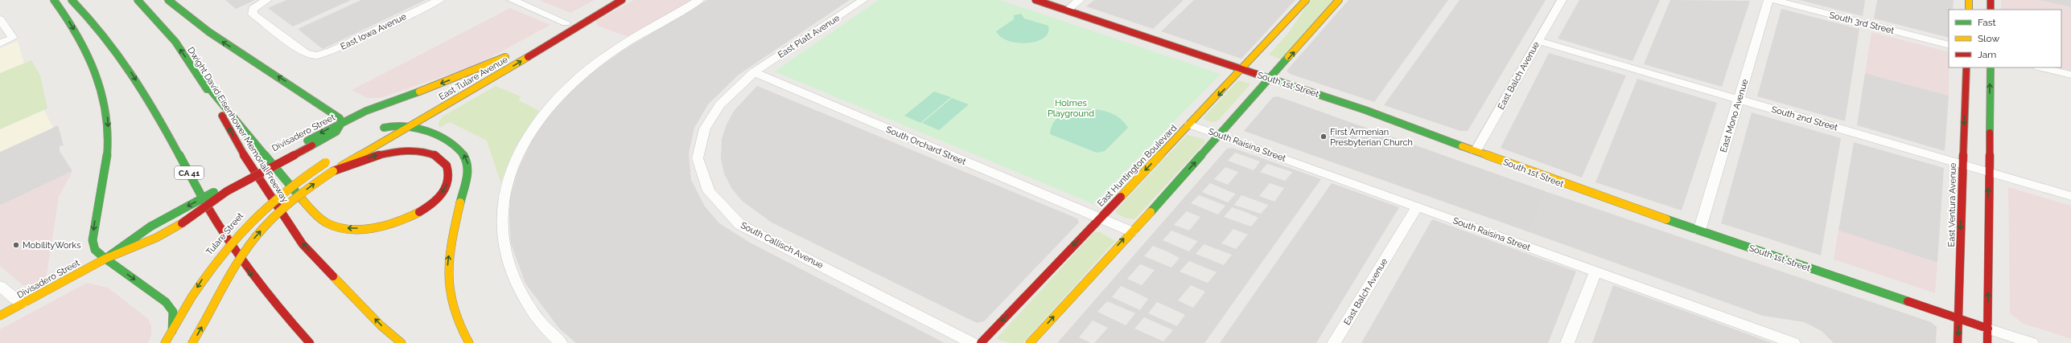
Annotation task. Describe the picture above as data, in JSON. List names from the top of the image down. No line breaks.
{"streets":{"main road":["East Tulare Avenue","South 1st Street","Dwight David Eisenhower Memorial Freeway","Divisadero Street","East Huntington Boulevard","CA 41","East Ventura Avenue","Tulare Street"],"street":["South 3rd Street","East Iowa Avenue","East Platt Avenue","East Balch Avenue","East Mono Avenue","South 2nd Street","South Raisina Street","South Orchard Street","South Callisch Avenue"]},"crossings":[["East Platt Avenue","South Orchard Street"],["East Platt Avenue","South Callisch Avenue"],["East Balch Avenue","South 1st Street"],["East Balch Avenue","South 2nd Street"],["East Balch Avenue","South Raisina Street"],["East Tulare Avenue","Divisadero Street"],["South 1st Street","East Mono Avenue"],["South 1st Street","East Huntington Boulevard"],["South 1st Street","East Ventura Avenue"],["East Mono Avenue","South 2nd Street"],["South 2nd Street","East Ventura Avenue"],["South Raisina Street","East Huntington Boulevard"],["South Orchard Street","East Huntington Boulevard"],["South Orchard Street","South Callisch Avenue"]],"parks":["Holmes Playground"],"places":["First Armenian Presbyterian Church","MobilityWorks"],"legend":["Fast","Slow","Jam"]}
